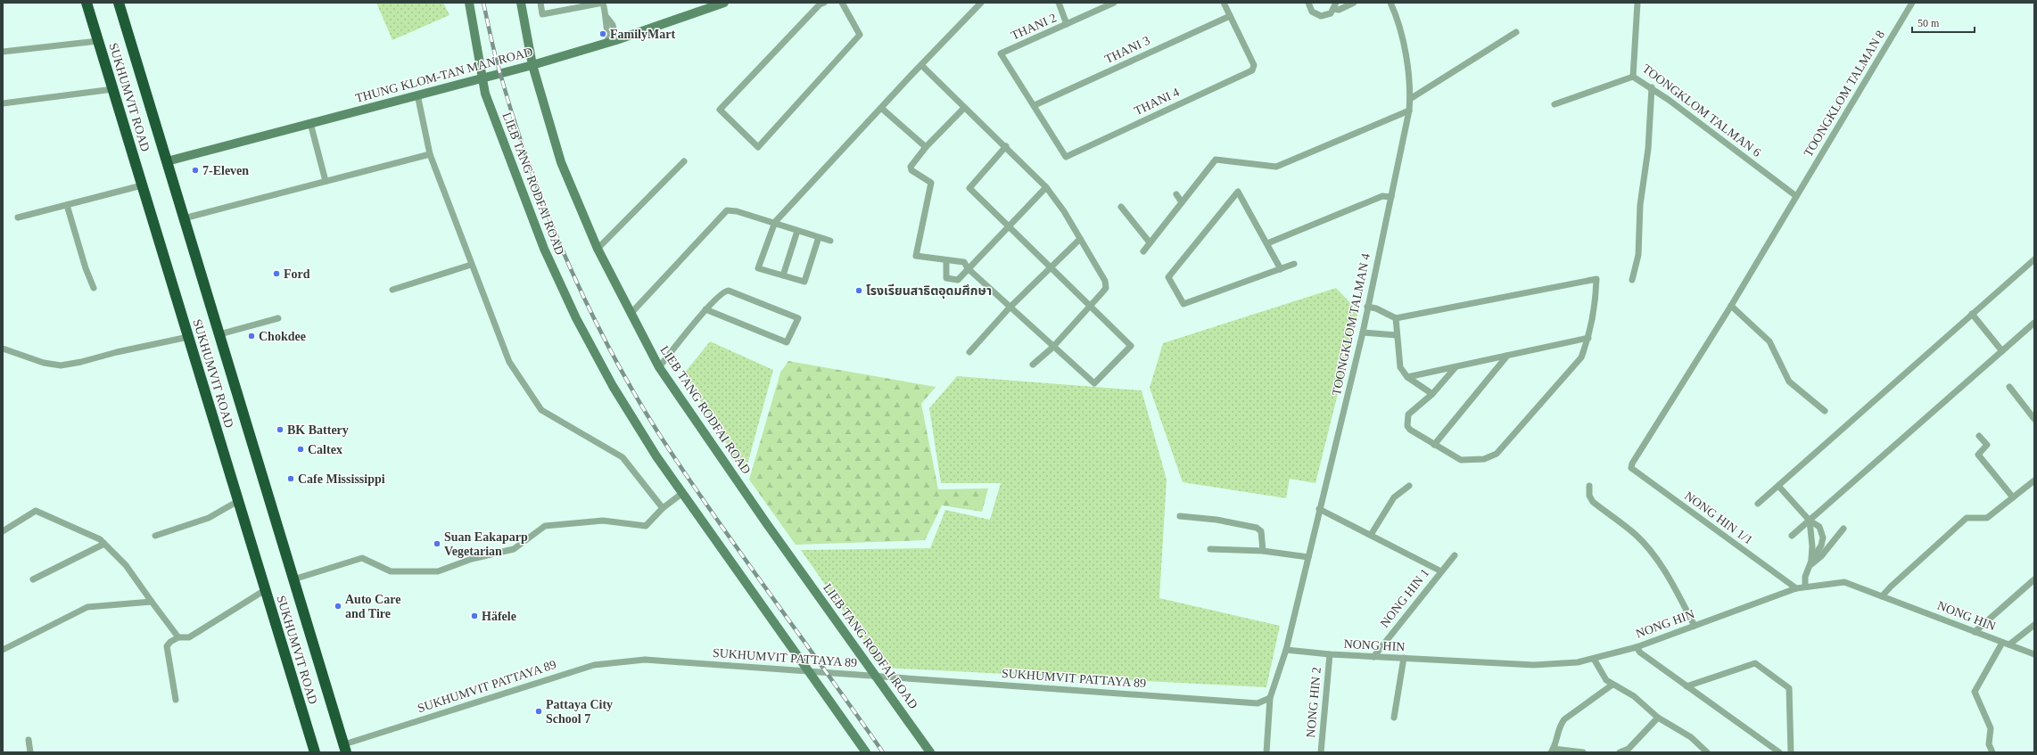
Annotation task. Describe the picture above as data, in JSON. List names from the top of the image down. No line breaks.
{"streets":{"highway":["SUKHUMVIT ROAD"],"street":["THANI 2","THANI 3","THUNG KLOM-TAN MAN ROAD","TOONGKLOM TALMAN 8","THANI 4","TOONGKLOM TALMAN 6","LIEB TANG RODFAI ROAD","TOONGKLOM TALMAN 4","NONG HIN 1/1","NONG HIN 1","NONG HIN","SUKHUMVIT PATTAYA 89","NONG HIN 2"]},"crossings":[["THANI 2","THANI 3"],["THANI 2","THANI 4"],["THANI 3","THANI 4"],["THUNG KLOM-TAN MAN ROAD","SUKHUMVIT ROAD"],["THUNG KLOM-TAN MAN ROAD","LIEB TANG RODFAI ROAD"],["TOONGKLOM TALMAN 8","TOONGKLOM TALMAN 6"],["TOONGKLOM TALMAN 8","NONG HIN 1/1"],["SUKHUMVIT ROAD","SUKHUMVIT PATTAYA 89"],["LIEB TANG RODFAI ROAD","SUKHUMVIT PATTAYA 89"],["TOONGKLOM TALMAN 4","NONG HIN"],["NONG HIN 1/1","NONG HIN"],["NONG HIN 1","NONG HIN"],["NONG HIN","NONG HIN 2"]],"places":["FamilyMart","7-Eleven","Ford","โรงเรียนสาธิตอุดมศึกษา","Chokdee","BK Battery","Caltex","Cafe Mississippi","Suan Eakaparp Vegetarian","Auto Care and Tire","Häfele","Pattaya City School 7"],"scale_bar":"50 m"}
